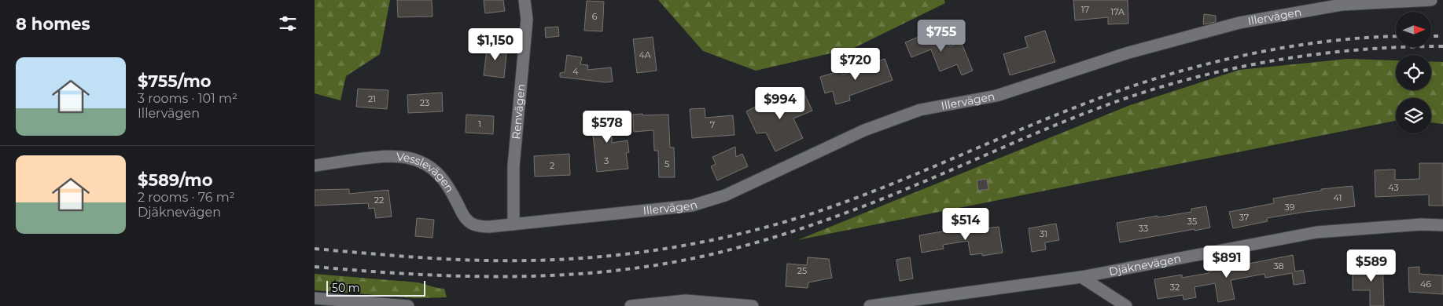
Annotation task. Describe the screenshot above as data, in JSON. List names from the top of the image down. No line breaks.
{"streets":{"street":["Illervägen","Renvägen","Vesslevägen","Djäknevägen"]},"crossings":[["Illervägen","Renvägen"],["Illervägen","Vesslevägen"],["Renvägen","Vesslevägen"]],"house_numbers":["17","17A","6","4A","4","21","23","1","7","3","5","2","43","41","22","39","37","35","33","31","38","25","46","32"],"scale_bar":"50 m","north":"right","page":{"heading":"8 homes","price":["$755","$1,150","$720","$994","$578","$514","$891","$589"],"list":[{"name":"$755/mo","note":"3 rooms · 101 m² · Illervägen"},{"name":"$589/mo","note":"2 rooms · 76 m² · Djäknevägen"}],"scale":"50 m"}}
